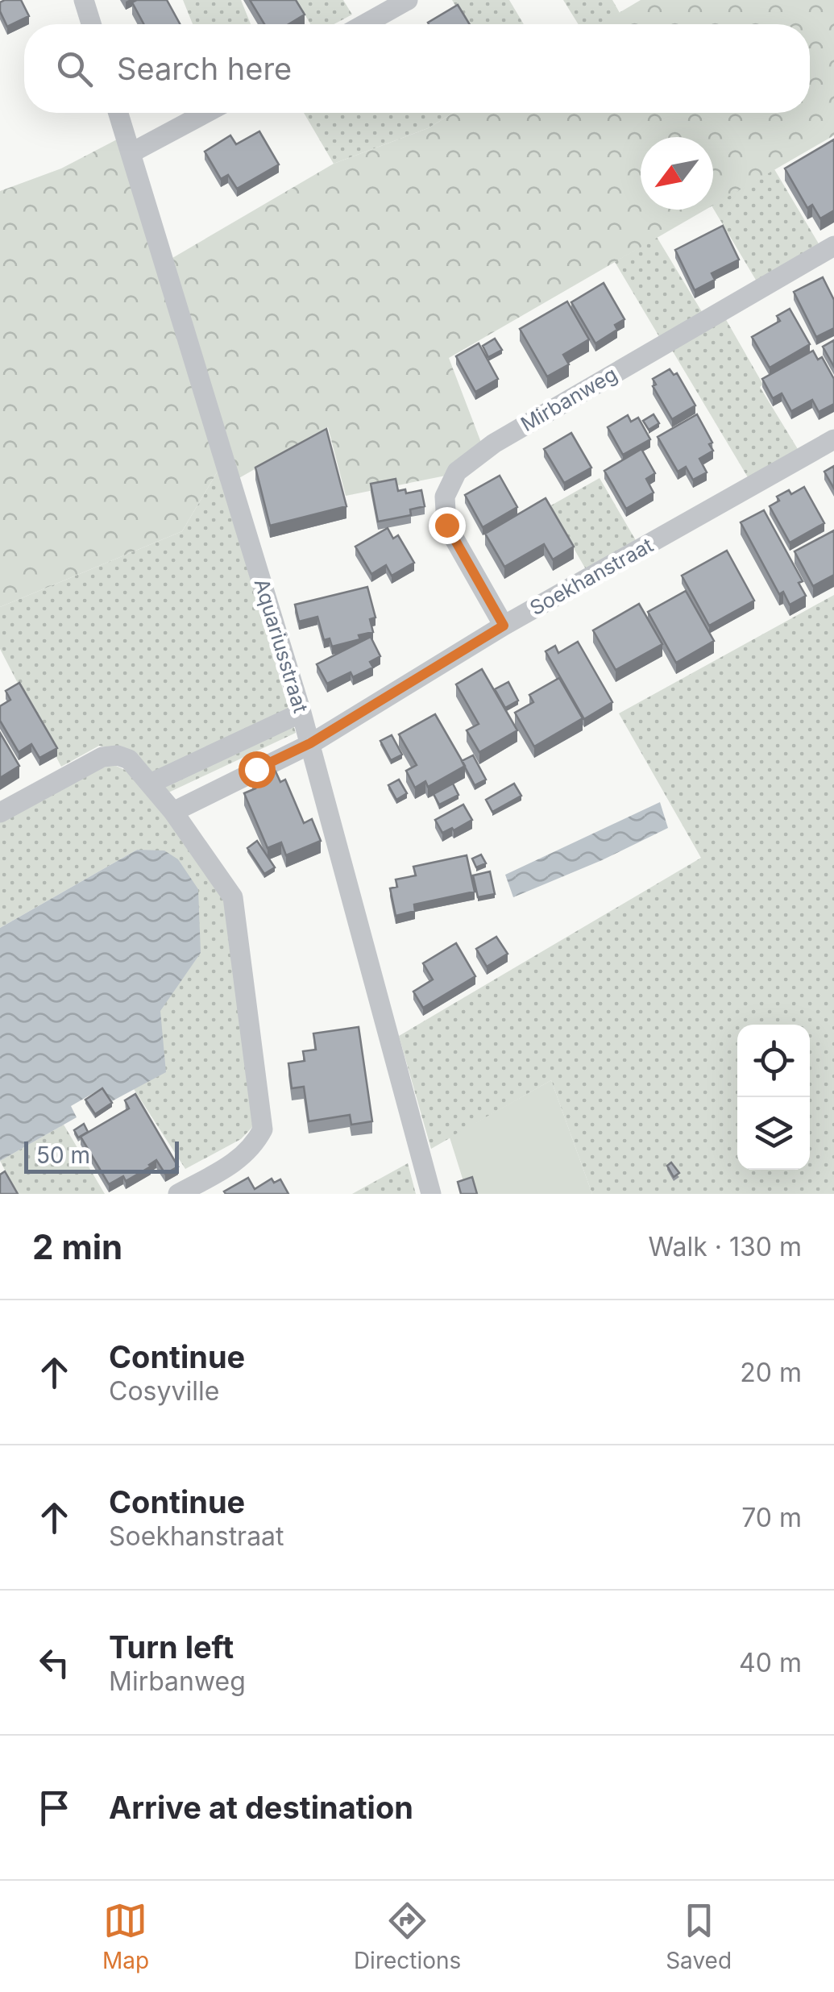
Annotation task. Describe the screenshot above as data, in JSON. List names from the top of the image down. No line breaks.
{"streets":{"street":["Mirbanweg","Soekhanstraat","Aquariusstraat"]},"crossings":[["Mirbanweg","Soekhanstraat"],["Soekhanstraat","Aquariusstraat"]],"scale_bar":"50 m","north":"bottom left","page":{"search":"Search here","scale":"50 m","heading":["2 min","Walk · 130 m"],"list":[["Continue","Cosyville","20 m"],["Continue","Soekhanstraat","70 m"],["Turn left","Mirbanweg","40 m"],"Arrive at destination"],"nav":["Map","Directions","Saved"]}}
